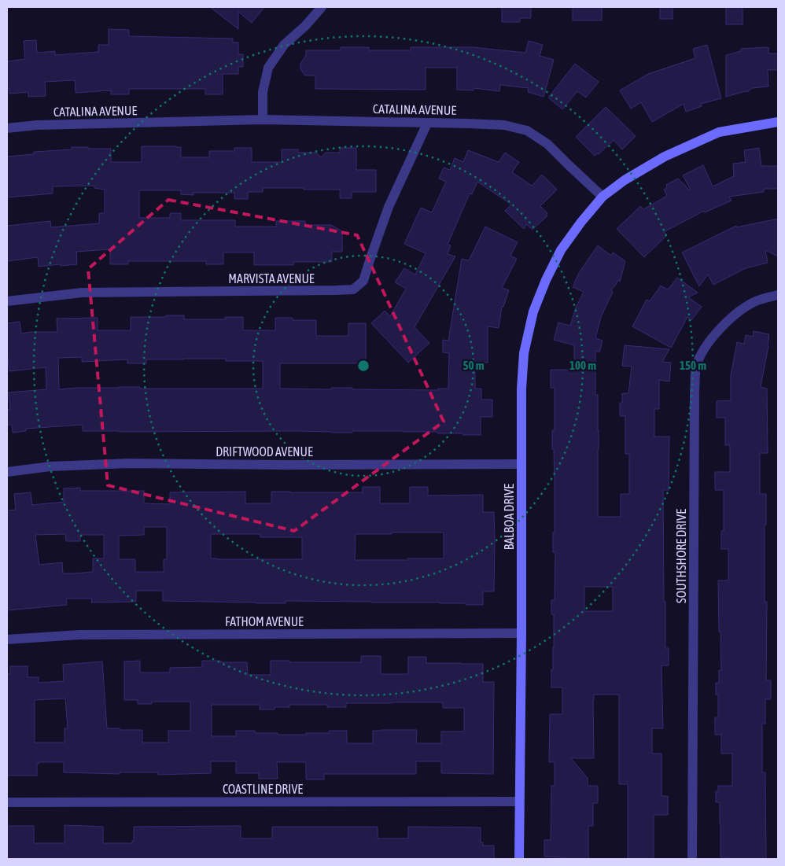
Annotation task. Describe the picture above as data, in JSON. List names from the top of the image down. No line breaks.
{"streets":{"street":["CATALINA AVENUE","MARVISTA AVENUE","DRIFTWOOD AVENUE","BALBOA DRIVE","SOUTHSHORE DRIVE","FATHOM AVENUE","COASTLINE DRIVE"]},"crossings":[["CATALINA AVENUE","MARVISTA AVENUE"],["CATALINA AVENUE","BALBOA DRIVE"],["DRIFTWOOD AVENUE","BALBOA DRIVE"],["BALBOA DRIVE","FATHOM AVENUE"],["BALBOA DRIVE","COASTLINE DRIVE"]],"rings":["50 m","100 m","150 m"]}
